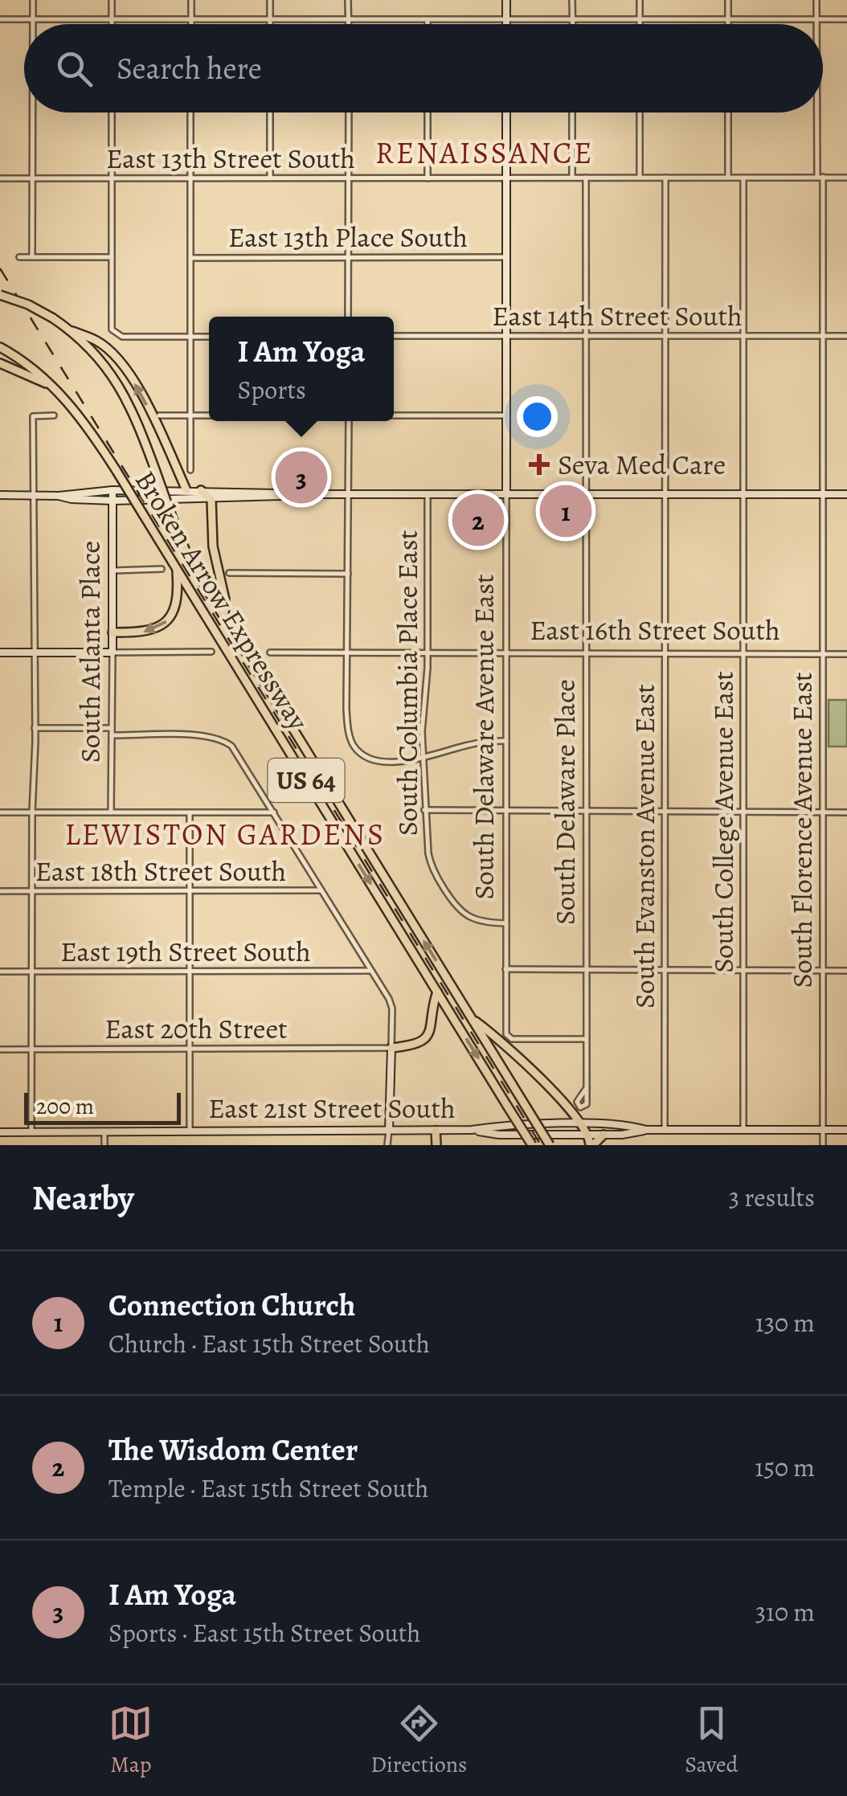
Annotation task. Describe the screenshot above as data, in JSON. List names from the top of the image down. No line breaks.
{"streets":{"highway":["Broken Arrow Expressway","US 64"],"main road":["South Atlanta Place","South Delaware Avenue East","East 21st Street South"],"street":["East 13th Street South","East 13th Place South","East 14th Street South","East 16th Street South","South Columbia Place East","South Delaware Place","South College Avenue East","South Florence Avenue East","South Evanston Avenue East","East 18th Street South","East 19th Street South","East 20th Street"]},"crossings":[["East 13th Street South","South Delaware Avenue East"],["East 13th Street South","South Delaware Place"],["East 13th Street South","South College Avenue East"],["East 13th Street South","South Florence Avenue East"],["East 13th Street South","South Evanston Avenue East"],["East 13th Place South","South Delaware Avenue East"],["East 14th Street South","South Delaware Avenue East"],["East 14th Street South","South Delaware Place"],["East 14th Street South","South College Avenue East"],["East 14th Street South","South Florence Avenue East"],["East 14th Street South","South Evanston Avenue East"],["East 16th Street South","South Columbia Place East"],["East 16th Street South","South Delaware Avenue East"],["East 16th Street South","South Delaware Place"],["East 16th Street South","South College Avenue East"],["East 16th Street South","South Florence Avenue East"],["East 16th Street South","South Evanston Avenue East"],["South Columbia Place East","South Delaware Avenue East"],["South Delaware Avenue East","South Delaware Place"],["South College Avenue East","East 21st Street South"],["South Florence Avenue East","East 21st Street South"],["South Evanston Avenue East","East 21st Street South"]],"districts":["RENAISSANCE","LEWISTON GARDENS"],"places":{"health":["Seva Med Care"]},"scale_bar":"200 m","page":{"search":"Search here","popup":["I Am Yoga","Sports"],"pins":["3","1","2"],"scale":"200 m","heading":["Nearby","3 results"],"list":[{"mark":"1","name":"Connection Church","note":"Church · East 15th Street South","value":"130 m"},{"mark":"2","name":"The Wisdom Center","note":"Temple · East 15th Street South","value":"150 m"},{"mark":"3","name":"I Am Yoga","note":"Sports · East 15th Street South","value":"310 m"}],"nav":["Map","Directions","Saved"]}}
